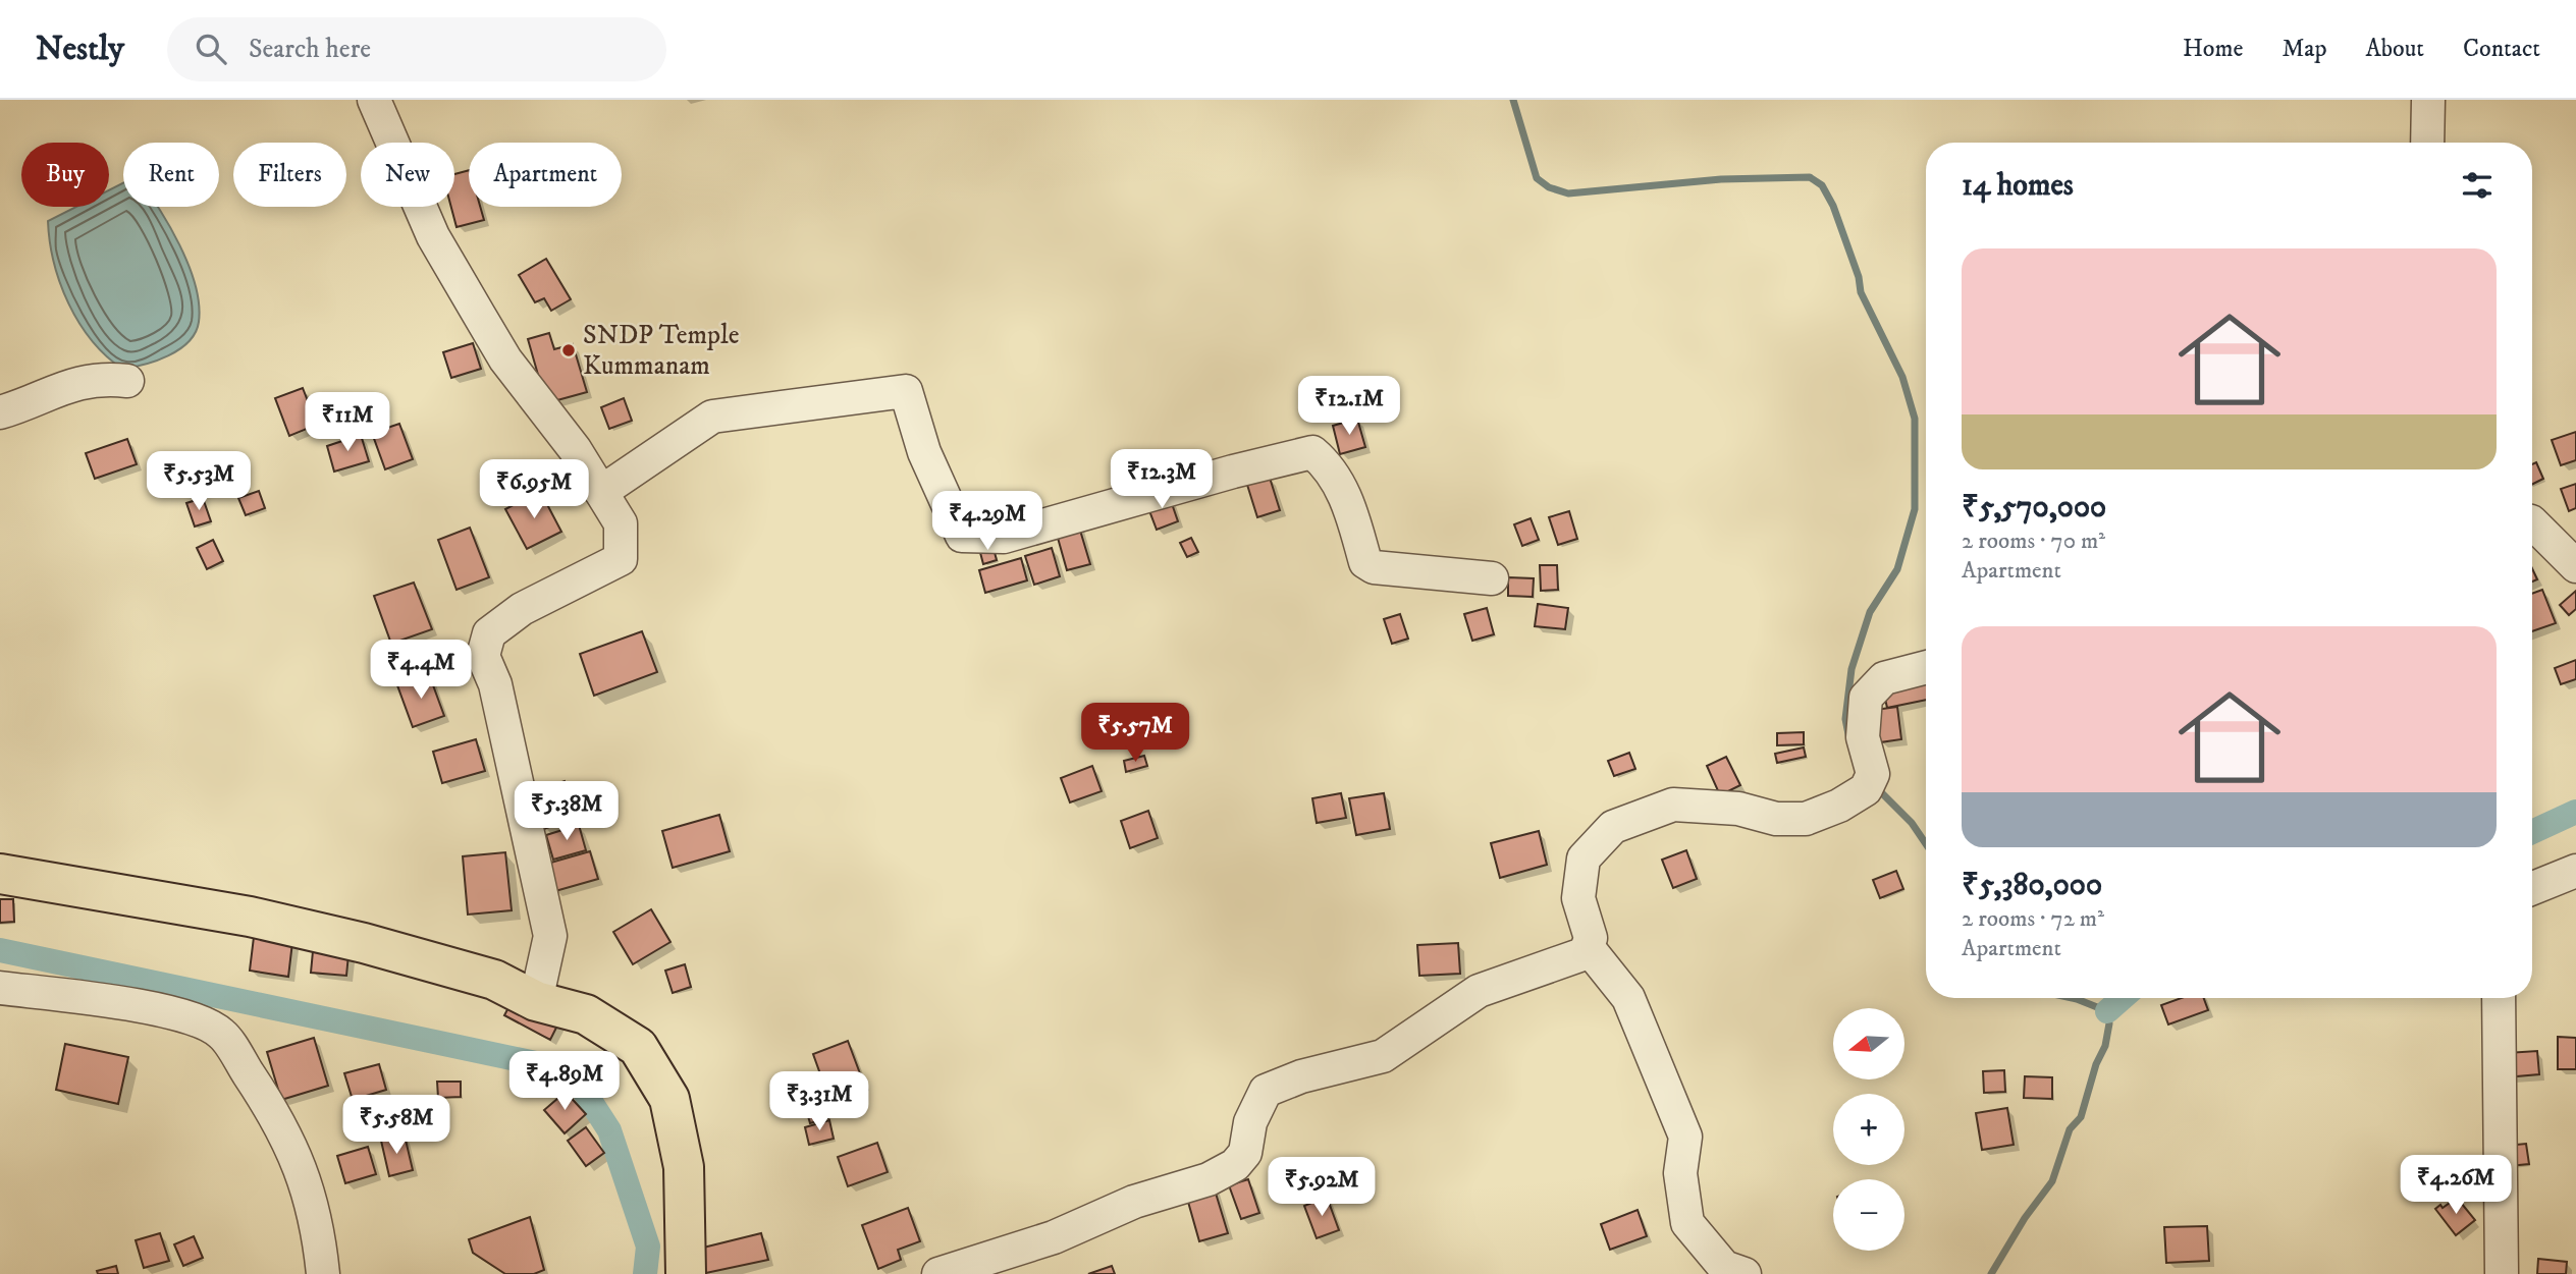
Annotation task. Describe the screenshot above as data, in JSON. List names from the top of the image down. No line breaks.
{"places":["SNDP Temple Kummanam"],"north":"left","page":{"header":"Nestly","search":"Search here","nav":["Home","Map","About","Contact"],"chip":["Buy","Rent","Filters","New","Apartment"],"heading":"14 homes","list":[{"name":"₹5,570,000","note":"2 rooms · 70 m² · Apartment"},{"name":"₹5,380,000","note":"2 rooms · 72 m² · Apartment"}],"price":["₹12.1M","₹11M","₹12.3M","₹5.53M","₹6.95M","₹4.29M","₹4.4M","₹5.57M","₹5.38M","₹4.89M","₹3.31M","₹5.58M","₹4.26M","₹5.92M"],"map_buttons":["+","−"]}}
